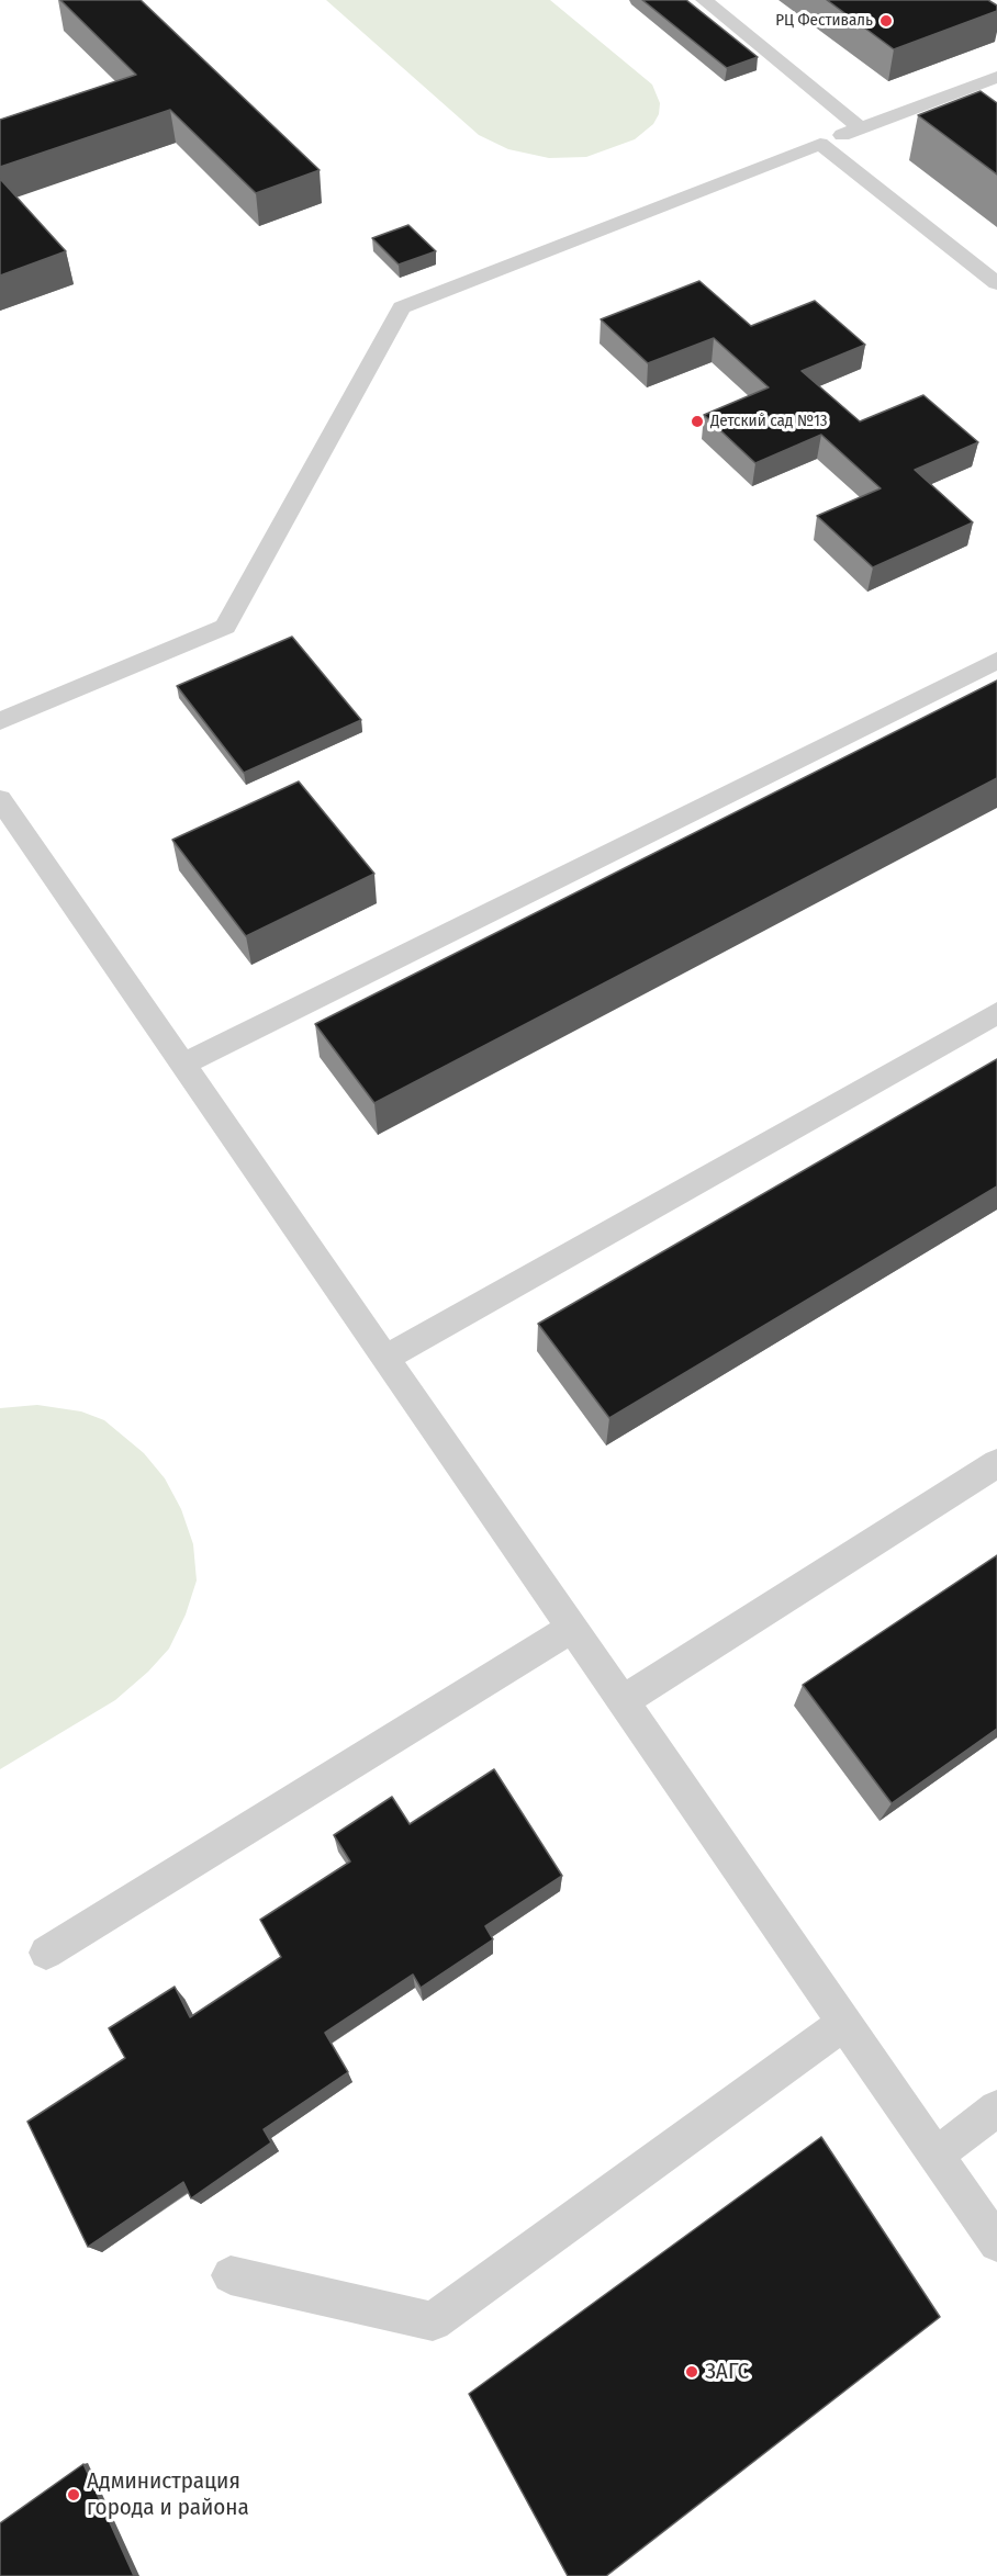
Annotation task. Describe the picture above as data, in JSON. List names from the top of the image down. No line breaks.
{"places":["РЦ Фестиваль","Детский сад №13","ЗАГС","Администрация города и района"]}
